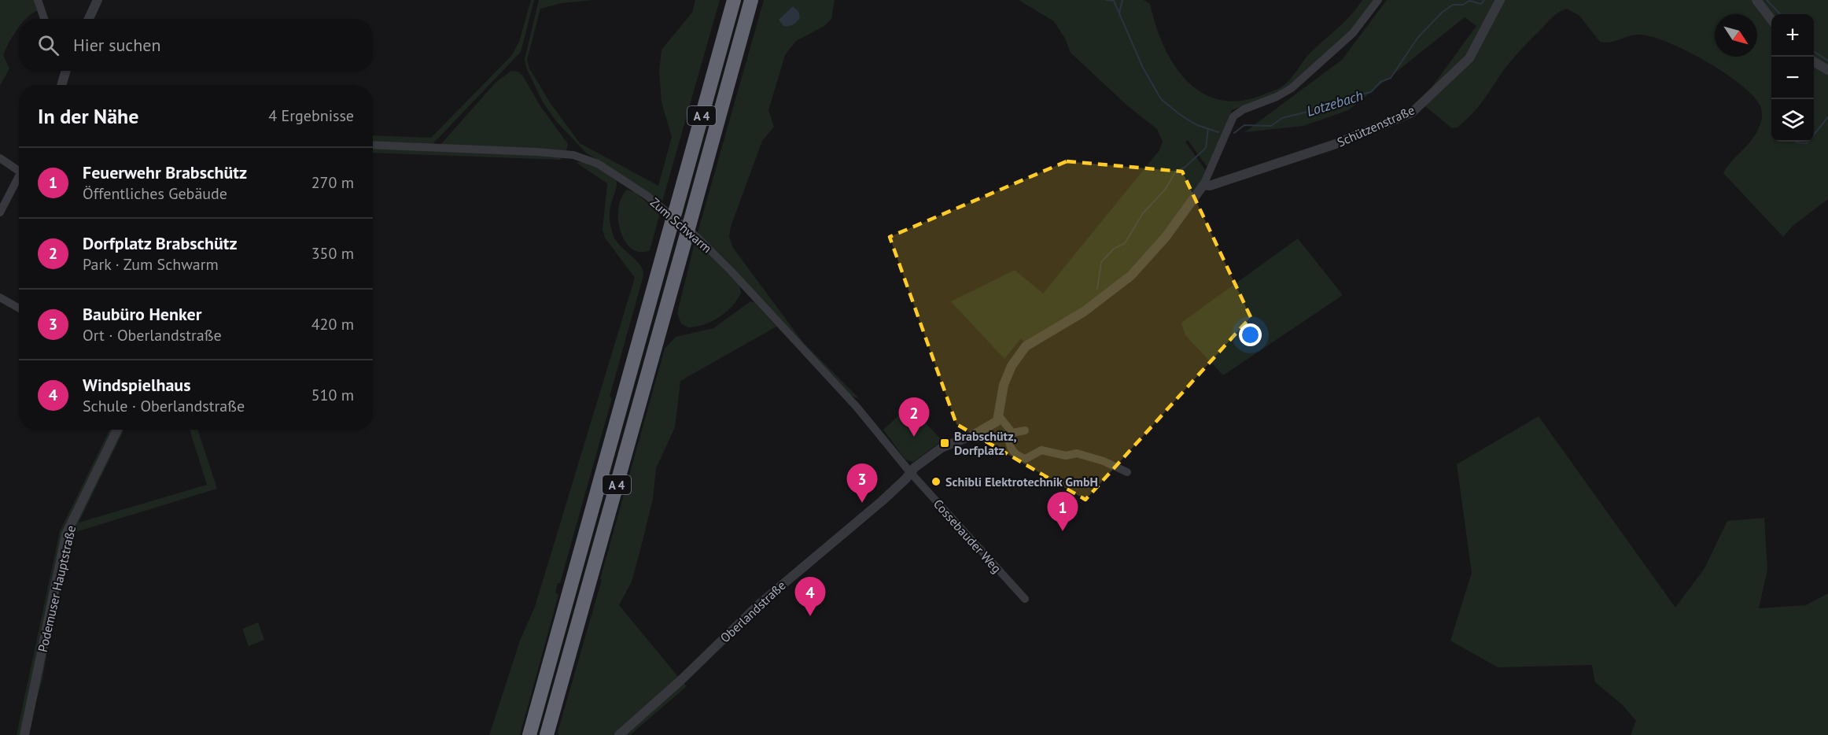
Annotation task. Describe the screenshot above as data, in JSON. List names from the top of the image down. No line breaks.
{"streets":{"highway":["A 4"],"street":["Schützenstraße","Zum Schwarm","Cossebauder Weg","Podemuser Hauptstraße","Oberlandstraße"]},"crossings":[["Zum Schwarm","Cossebauder Weg"],["Zum Schwarm","Oberlandstraße"],["Cossebauder Weg","Oberlandstraße"]],"water":["Lotzebach"],"places":{"transit":["Brabschütz, Dorfplatz"],"other":["Schibli Elektrotechnik GmbH"]},"north":"bottom right","page":{"map_buttons":["+","−"],"search":"Hier suchen","heading":["In der Nähe","4 Ergebnisse"],"list":[{"mark":"1","name":"Feuerwehr Brabschütz","note":"Öffentliches Gebäude","value":"270 m"},{"mark":"2","name":"Dorfplatz Brabschütz","note":"Park · Zum Schwarm","value":"350 m"},{"mark":"3","name":"Baubüro Henker","note":"Ort · Oberlandstraße","value":"420 m"},{"mark":"4","name":"Windspielhaus","note":"Schule · Oberlandstraße","value":"510 m"}],"pins":["2","3","1","4"]}}
